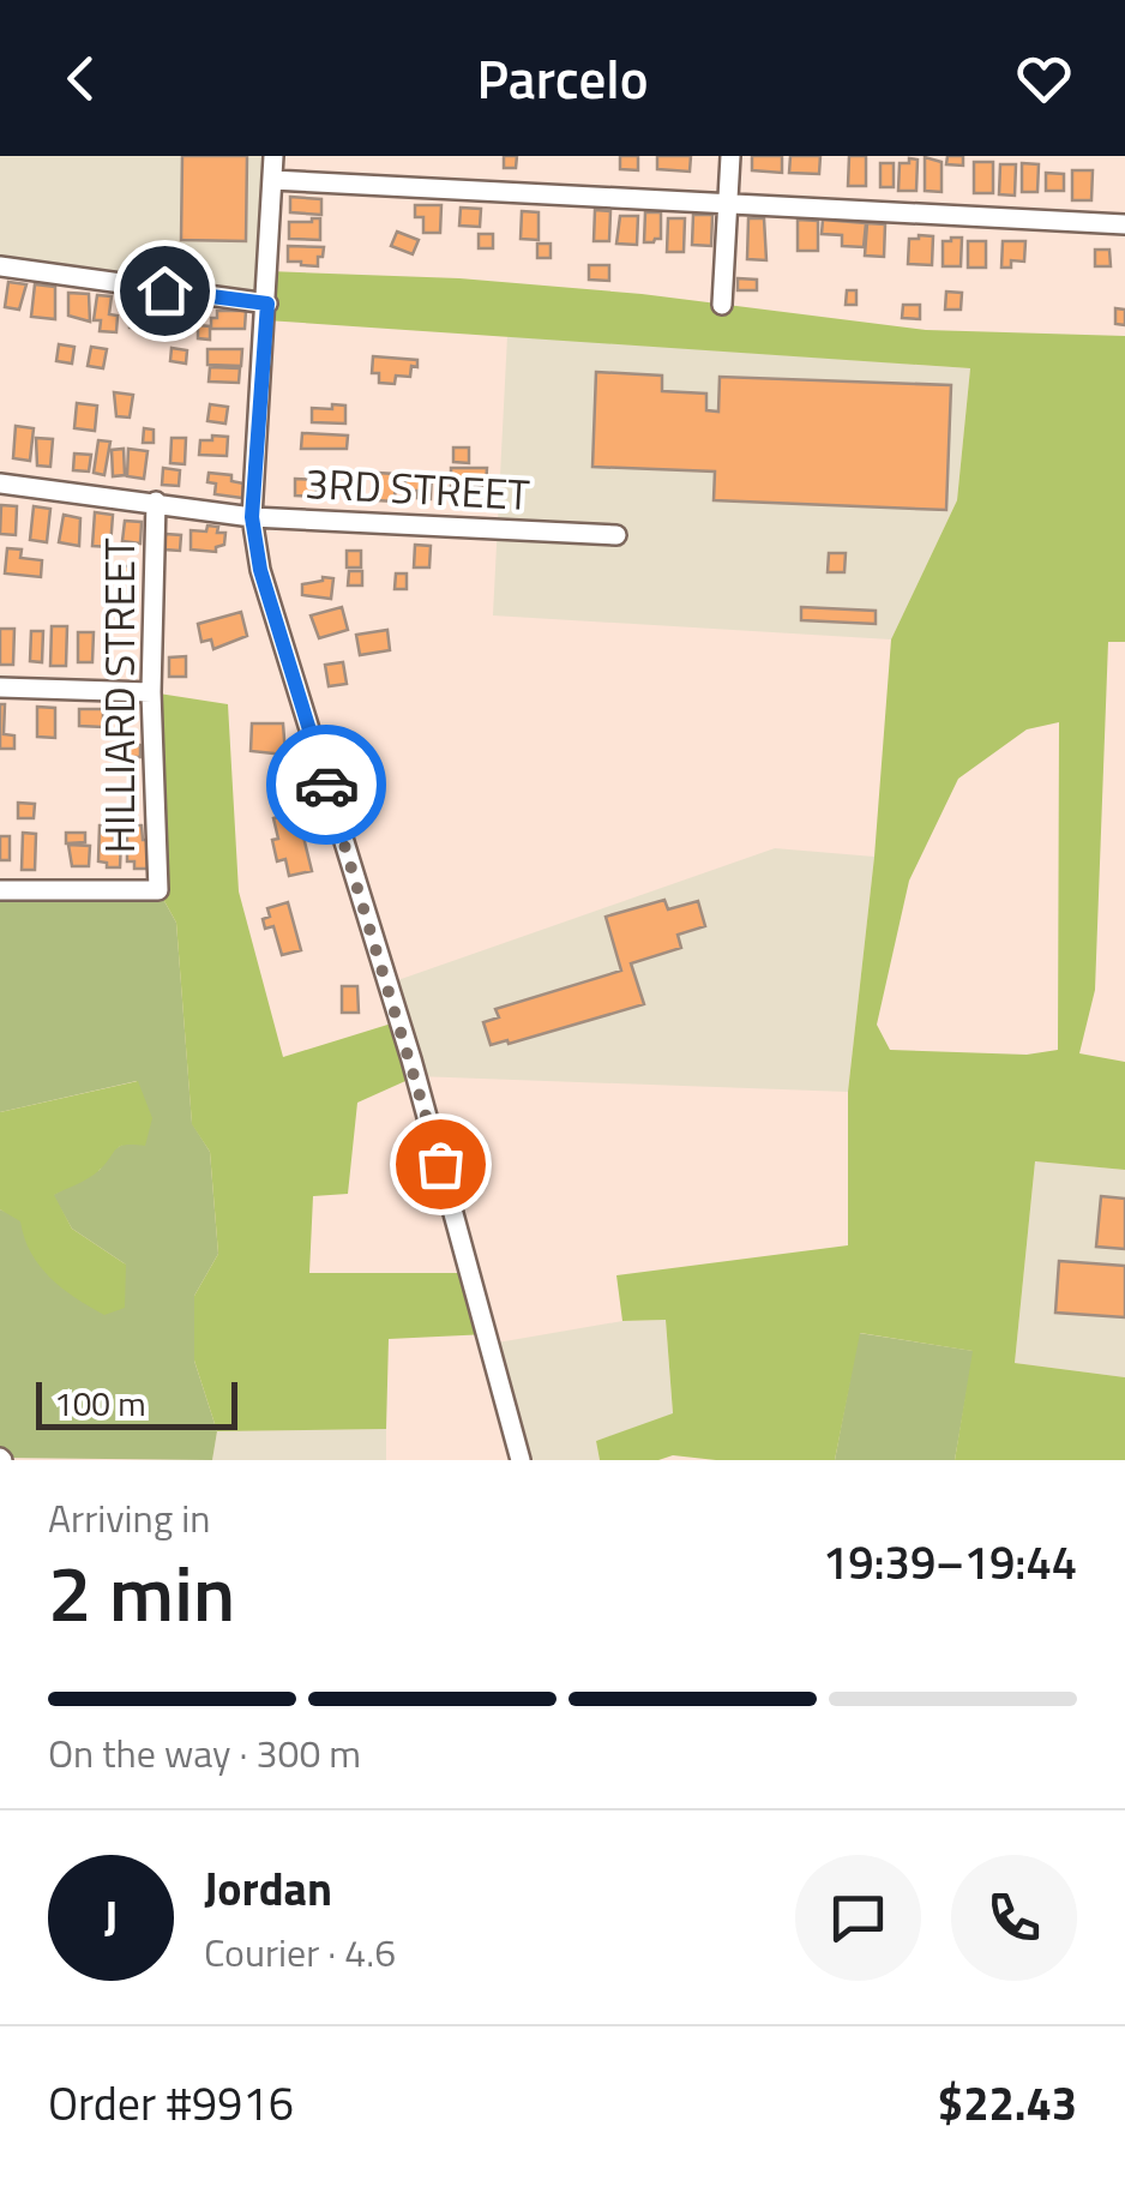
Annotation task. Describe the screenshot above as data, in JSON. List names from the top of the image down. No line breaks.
{"streets":{"street":["3RD STREET","HILLIARD STREET"]},"crossings":[["3RD STREET","HILLIARD STREET"]],"scale_bar":"100 m","page":{"header":"Parcelo","scale":"100 m","heading":["2 min","Arriving in","19:39–19:44"],"panel":["Jordan","Courier · 4.6","Order #9916","$22.43"],"bar":"On the way · 300 m","round":"J"}}
